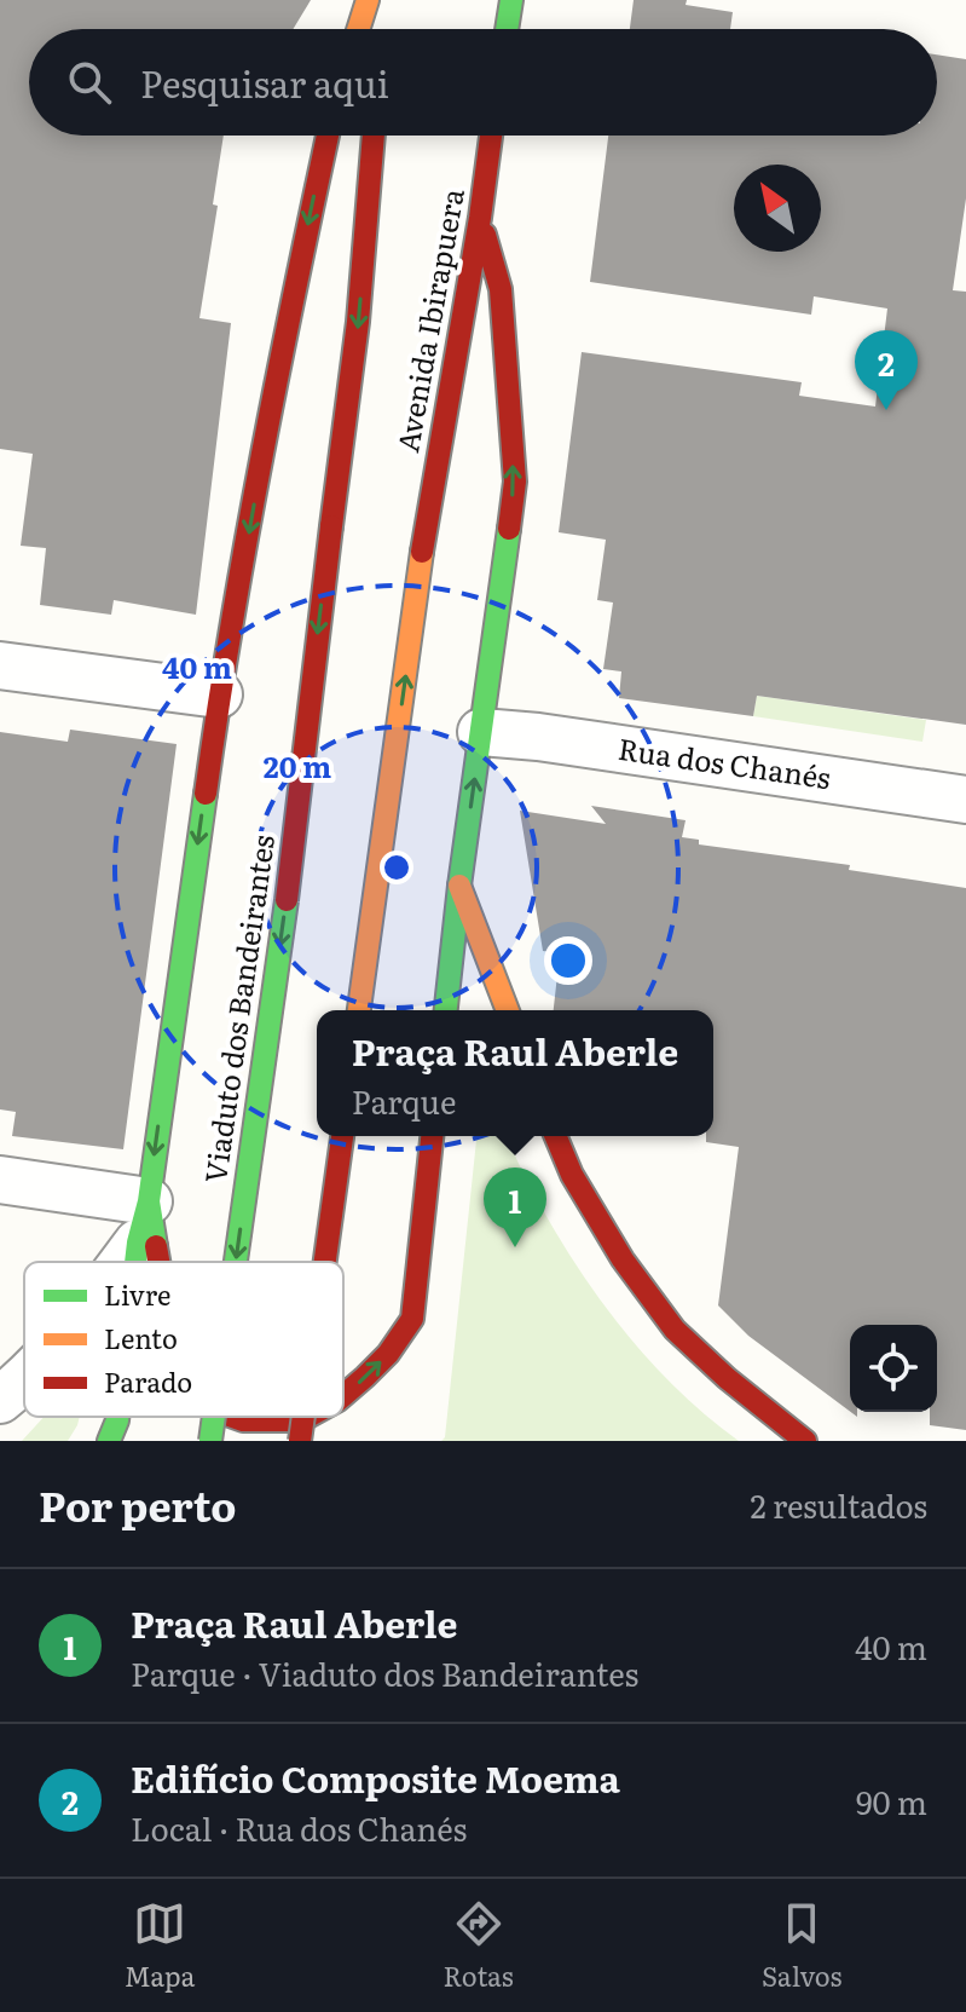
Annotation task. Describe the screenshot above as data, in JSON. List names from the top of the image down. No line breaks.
{"streets":{"main road":["Avenida Ibirapuera","Viaduto dos Bandeirantes"],"street":["Rua dos Chanés"]},"legend":["Livre","Lento","Parado"],"north":"top left","page":{"search":"Pesquisar aqui","pins":["2","1"],"popup":["Praça Raul Aberle","Parque"],"heading":["Por perto","2 resultados"],"list":[{"mark":"1","name":"Praça Raul Aberle","note":"Parque · Viaduto dos Bandeirantes","value":"40 m"},{"mark":"2","name":"Edifício Composite Moema","note":"Local · Rua dos Chanés","value":"90 m"}],"nav":["Mapa","Rotas","Salvos"]},"rings":["40 m","20 m"]}
